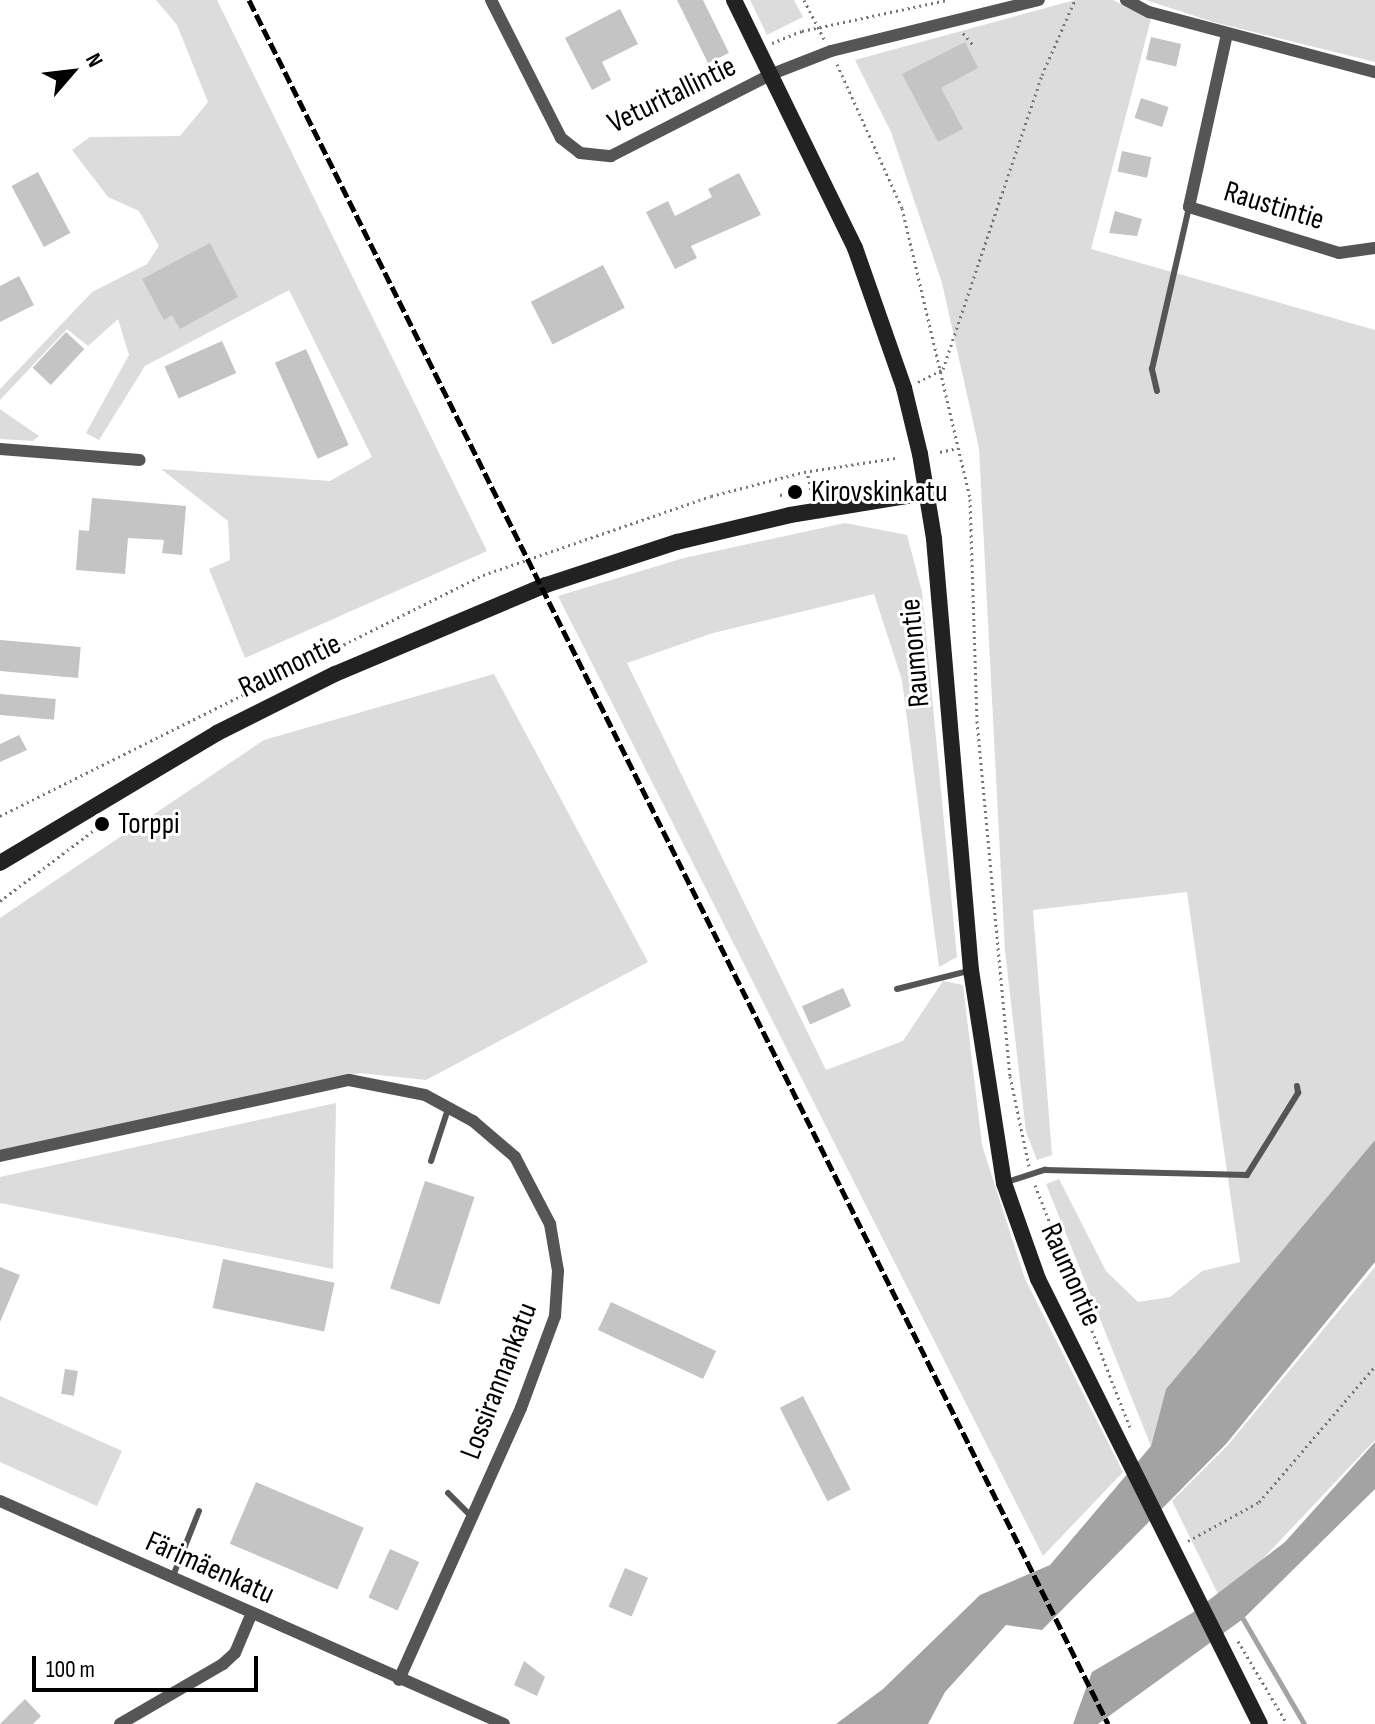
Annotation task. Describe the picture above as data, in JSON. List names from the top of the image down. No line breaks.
{"streets":{"street":["Veturitallintie","Raustintie","Raumontie","Lossirannankatu","Färimäenkatu"]},"crossings":[["Lossirannankatu","Färimäenkatu"]],"places":["Kirovskinkatu","Torppi"],"scale_bar":"100 m","north":"top right"}
